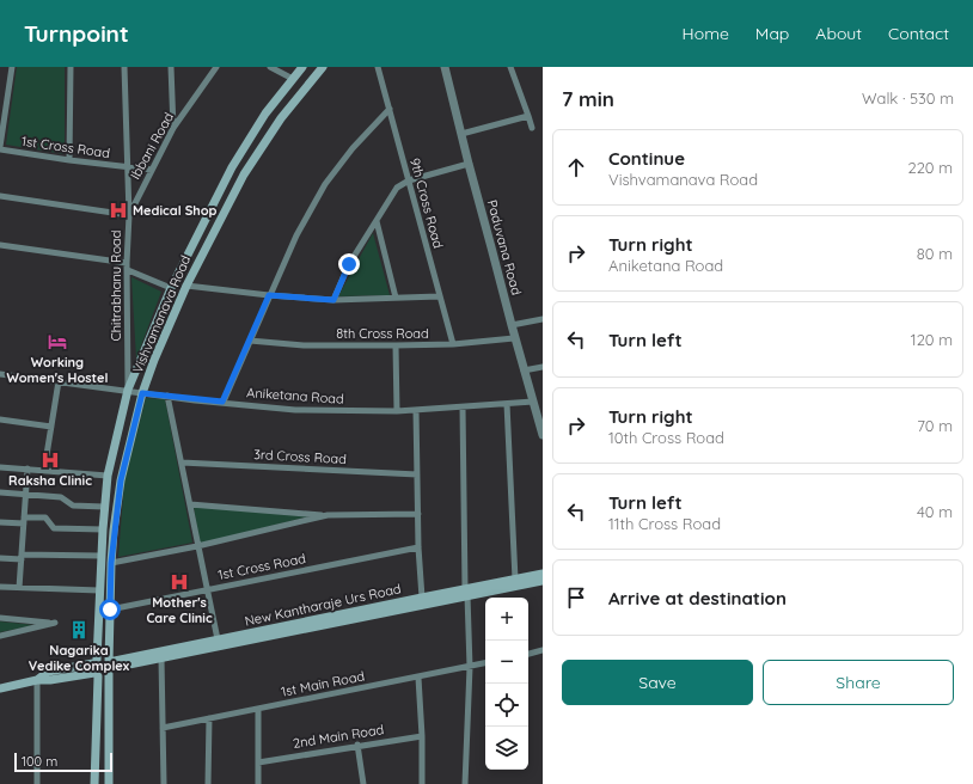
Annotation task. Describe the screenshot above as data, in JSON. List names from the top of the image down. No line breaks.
{"streets":{"main road":["Vishvamanava Road","New Kantharaje Urs Road"],"street":["Ibbani Road","1st Cross Road","9th Cross Road","Paduvana Road","Chitrabhanu Road","8th Cross Road","Aniketana Road","3rd Cross Road","1st Main Road","2nd Main Road"]},"crossings":[["Ibbani Road","1st Cross Road"],["Ibbani Road","Chitrabhanu Road"],["1st Cross Road","Chitrabhanu Road"],["1st Cross Road","Vishvamanava Road"],["9th Cross Road","8th Cross Road"],["Paduvana Road","8th Cross Road"],["Paduvana Road","Aniketana Road"],["Chitrabhanu Road","Vishvamanava Road"],["Chitrabhanu Road","Aniketana Road"],["Vishvamanava Road","Aniketana Road"],["Vishvamanava Road","New Kantharaje Urs Road"]],"places":{"hospital":["Medical Shop","Raksha Clinic","Mother's Care Clinic"],"hotel":["Working Women's Hostel"],"building":["Nagarika Vedike Complex"]},"scale_bar":"100 m","page":{"header":"Turnpoint","nav":["Home","Map","About","Contact"],"heading":["7 min","Walk · 530 m"],"list":[["Continue","Vishvamanava Road","220 m"],["Turn right","Aniketana Road","80 m"],["Turn left","120 m"],["Turn right","10th Cross Road","70 m"],["Turn left","11th Cross Road","40 m"],"Arrive at destination"],"map_buttons":["+","−"],"buttons":["Save","Share"],"scale":"100 m"}}
